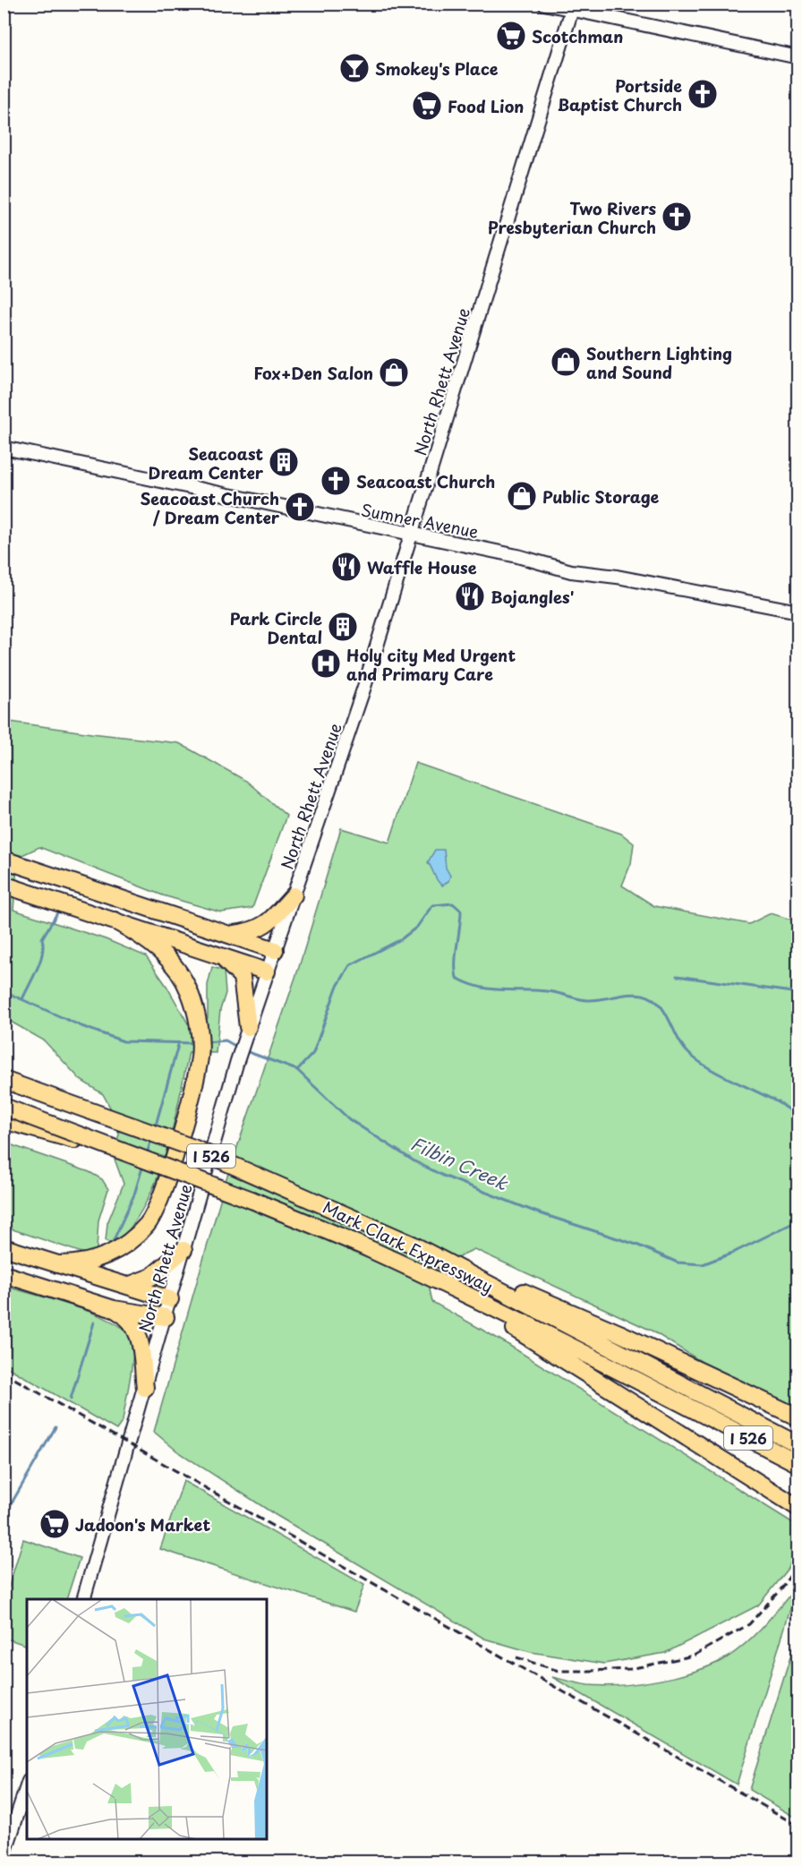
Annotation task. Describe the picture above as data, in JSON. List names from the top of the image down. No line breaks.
{"streets":{"highway":["I 526","Mark Clark Expressway"],"main road":["North Rhett Avenue","Sumner Avenue"]},"crossings":[["North Rhett Avenue","Sumner Avenue"]],"water":["Filbin Creek"],"places":{"supermarket":["Scotchman","Food Lion","Jadoon's Market"],"bar":["Smokey's Place"],"church":["Portside Baptist Church","Two Rivers Presbyterian Church","Seacoast Church","Seacoast Church / Dream Center"],"shop":["Southern Lighting and Sound","Fox+Den Salon","Public Storage"],"building":["Seacoast Dream Center","Park Circle Dental"],"restaurant":["Waffle House","Bojangles'"],"hospital":["Holy city Med Urgent and Primary Care"]}}
